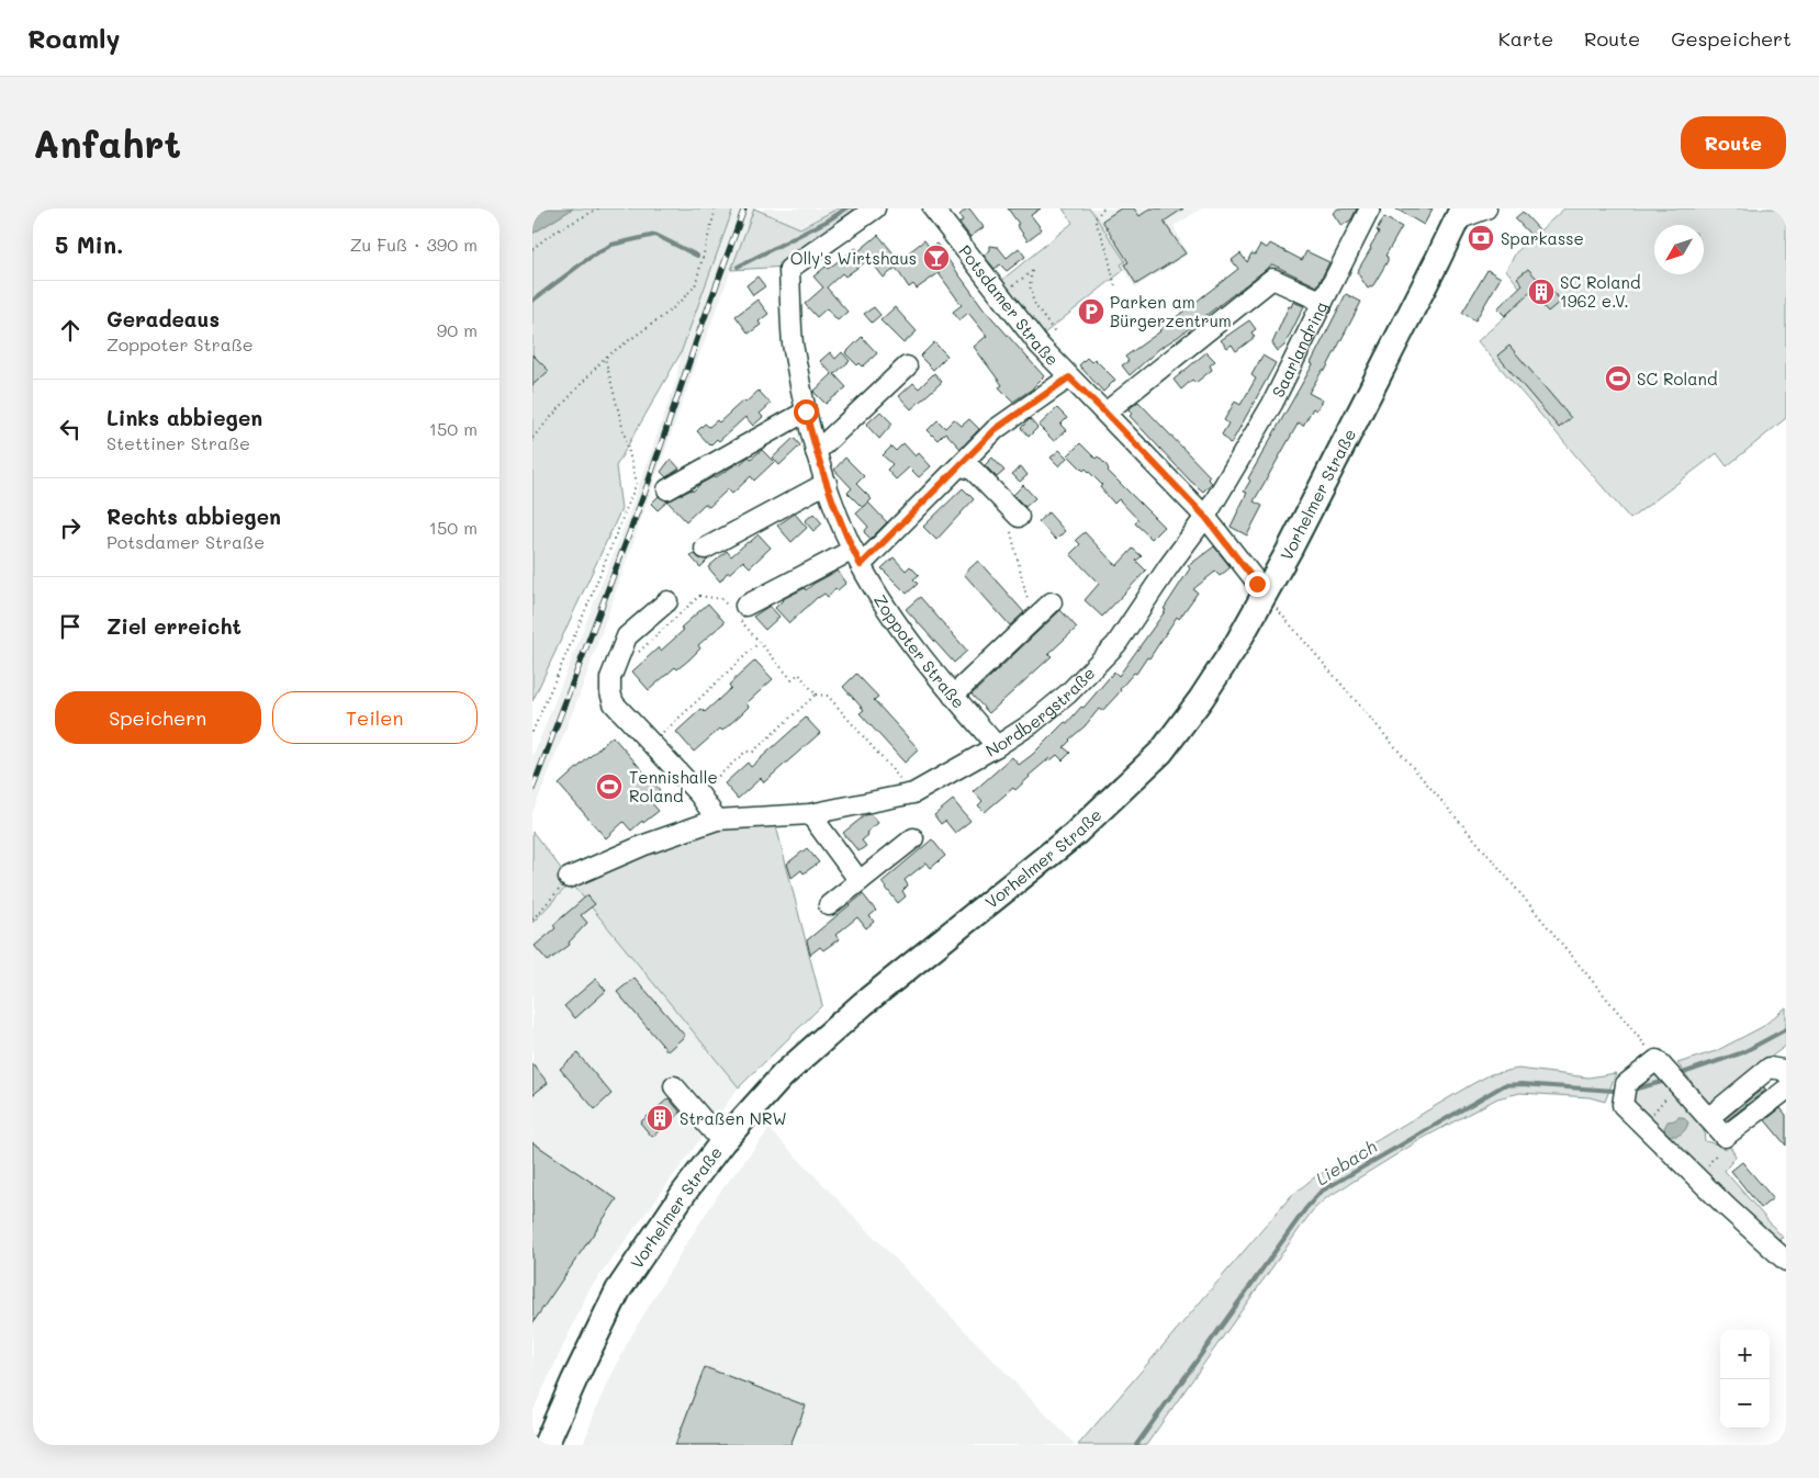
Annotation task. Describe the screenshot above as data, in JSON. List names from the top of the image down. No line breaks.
{"streets":{"main road":["Vorhelmer Straße"],"street":["Potsdamer Straße","Saarlandring","Zoppoter Straße","Nordbergstraße"]},"crossings":[["Potsdamer Straße","Saarlandring"],["Potsdamer Straße","Vorhelmer Straße"],["Potsdamer Straße","Nordbergstraße"],["Saarlandring","Nordbergstraße"],["Zoppoter Straße","Nordbergstraße"]],"water":["Liebach"],"places":{"bank":["Sparkasse"],"bar":["Olly's Wirtshaus"],"building":["SC Roland 1962 e.V.","Straßen NRW"],"parking":["Parken am Bürgerzentrum"],"sports":["SC Roland","Tennishalle Roland"]},"north":"bottom left","page":{"header":"Roamly","nav":["Karte","Route","Gespeichert"],"buttons":["Route",["Speichern","Teilen"]],"title":"Anfahrt","heading":["5 Min.","Zu Fuß · 390 m"],"list":[["Geradeaus","Zoppoter Straße","90 m"],["Links abbiegen","Stettiner Straße","150 m"],["Rechts abbiegen","Potsdamer Straße","150 m"],"Ziel erreicht"],"map_buttons":["+","−"]}}
